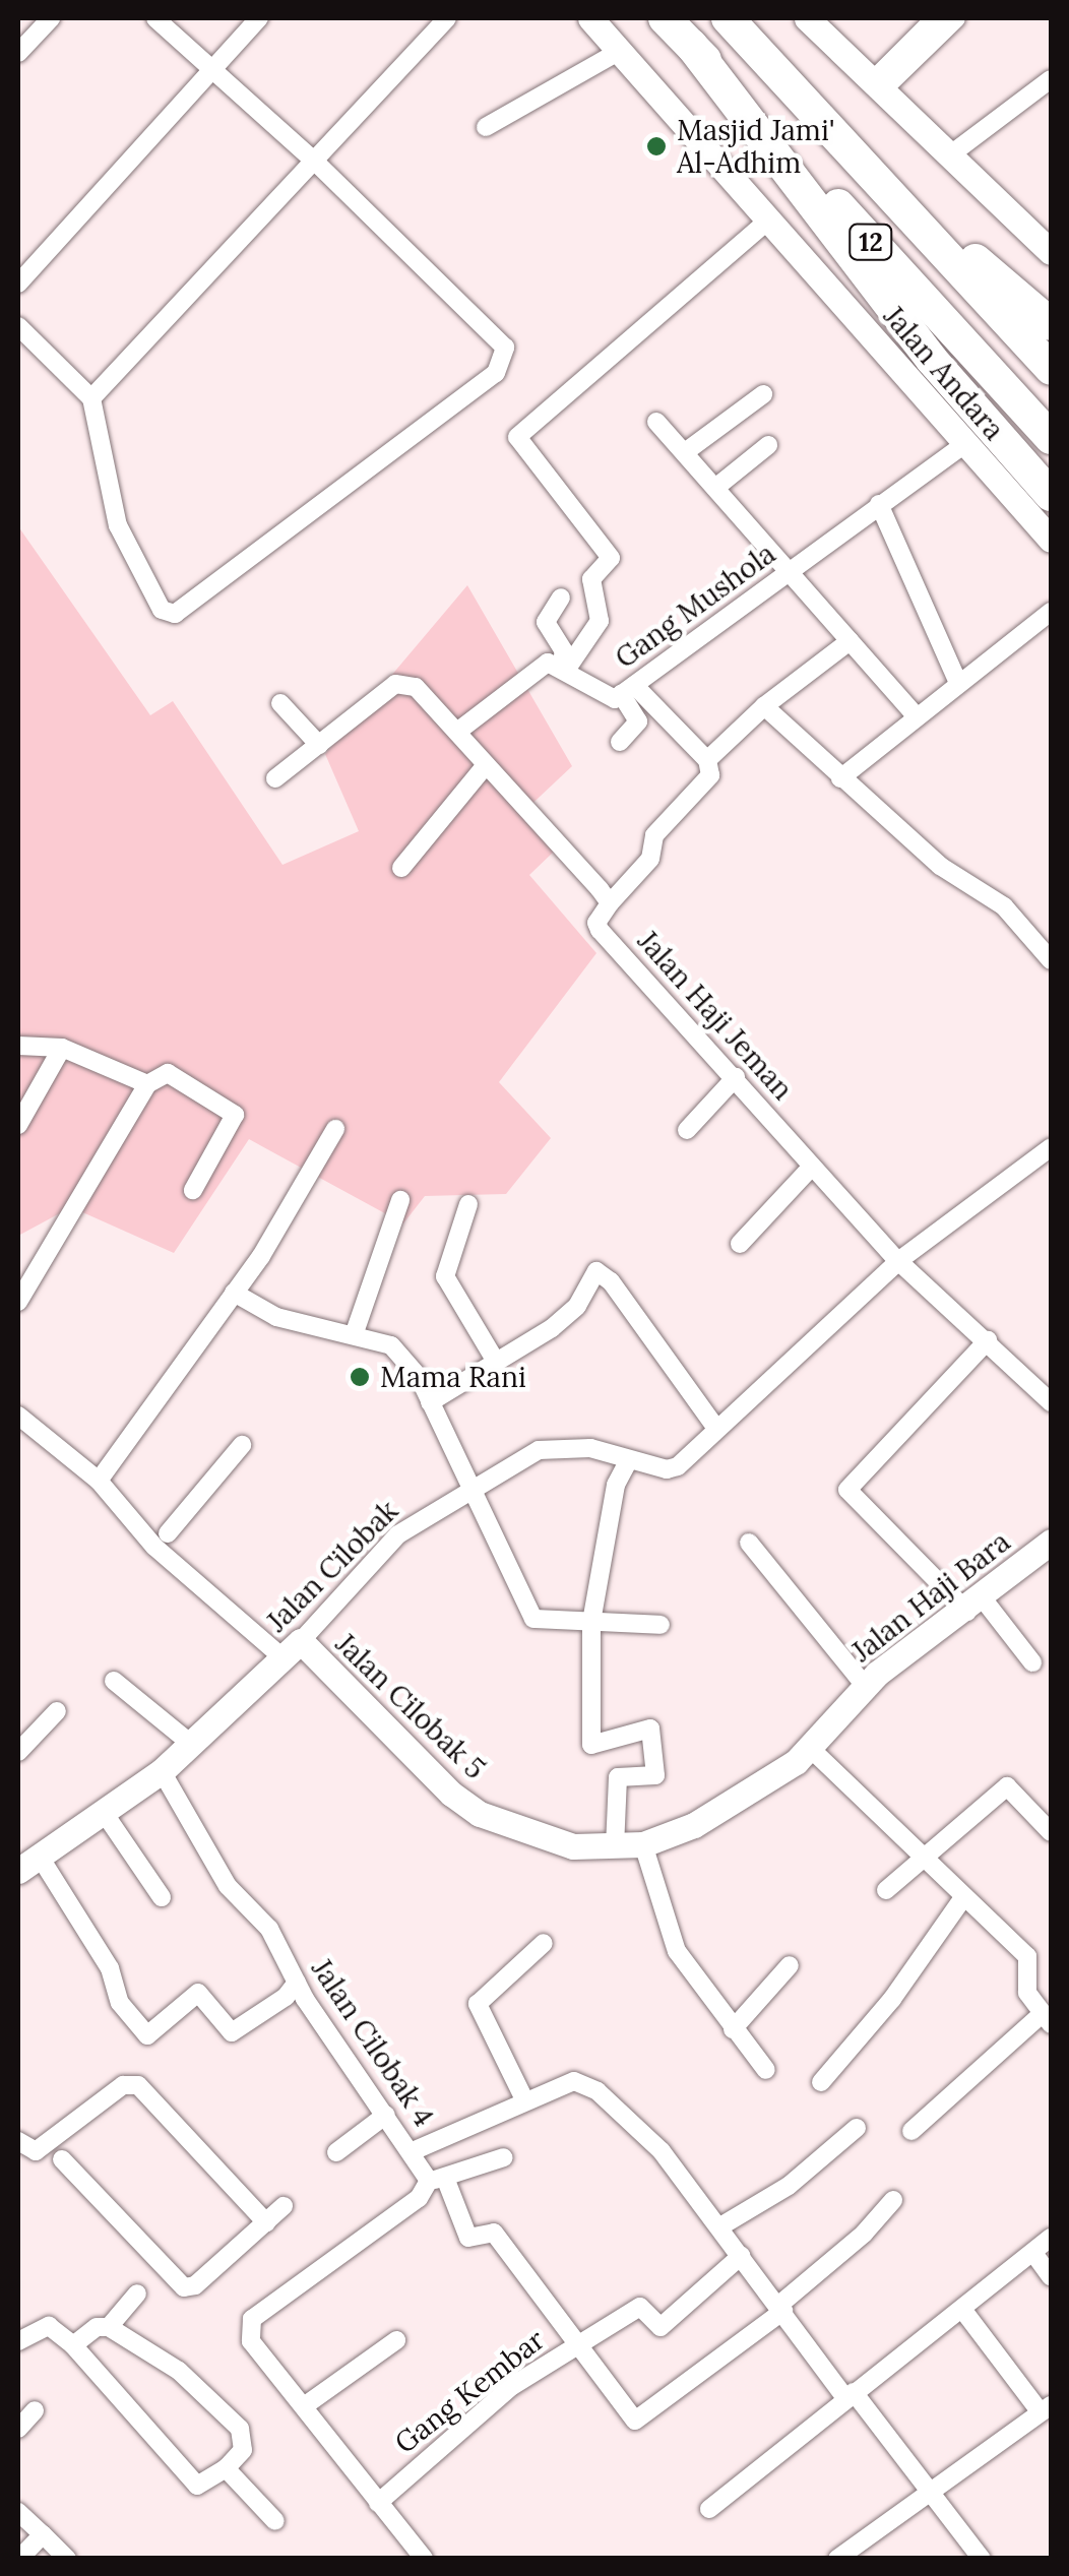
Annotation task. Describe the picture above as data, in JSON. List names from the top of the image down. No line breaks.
{"streets":{"highway":["12"],"street":["Jalan Andara","Gang Mushola","Jalan Haji Jeman","Jalan Cilobak","Jalan Haji Bara","Jalan Cilobak 5","Jalan Cilobak 4","Gang Kembar"]},"crossings":[["Jalan Andara","Gang Mushola"],["Jalan Haji Jeman","Jalan Cilobak"],["Jalan Cilobak","Jalan Cilobak 5"],["Jalan Cilobak","Jalan Cilobak 4"],["Jalan Haji Bara","Jalan Cilobak 5"],["Jalan Cilobak 4","Gang Kembar"]],"places":["Masjid Jami' Al-Adhim","Mama Rani"]}
